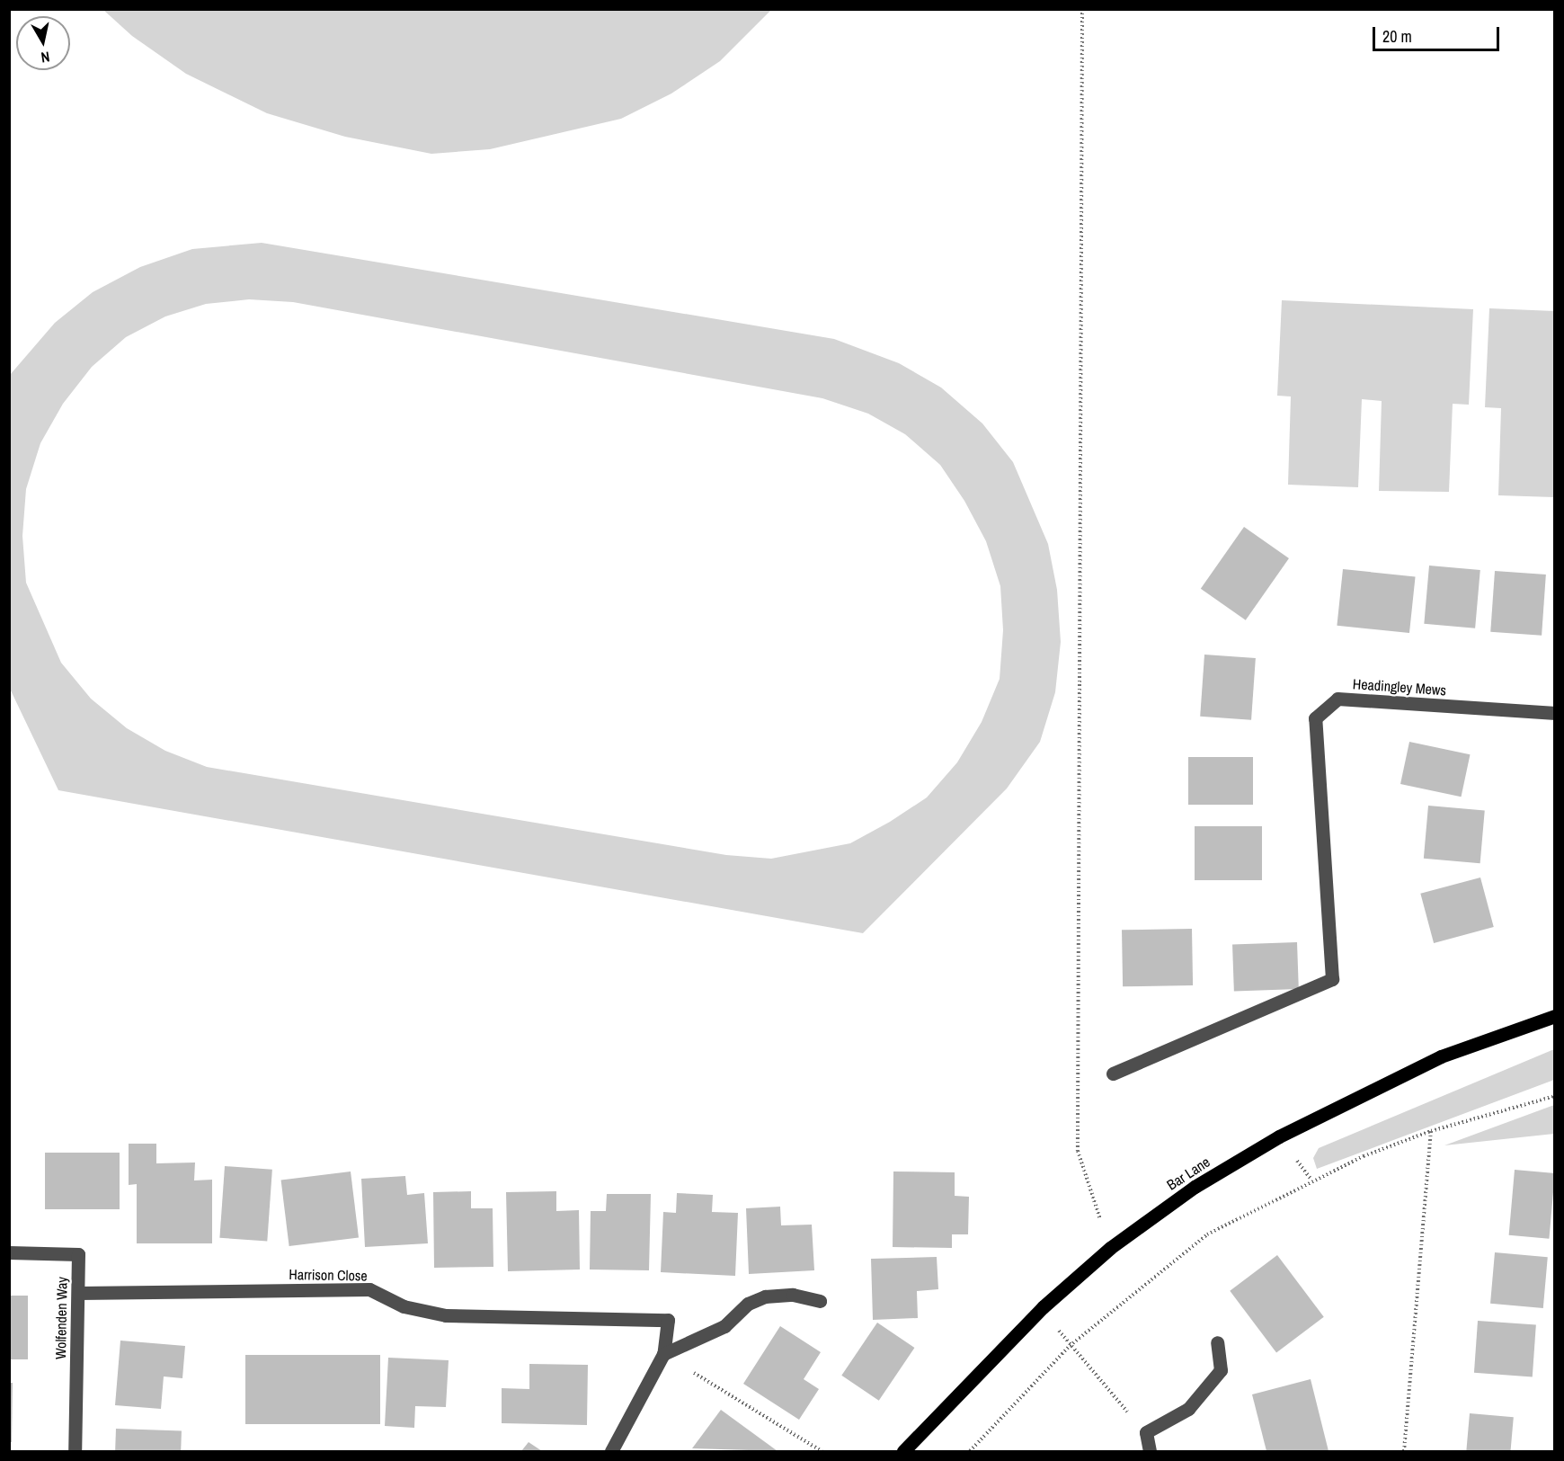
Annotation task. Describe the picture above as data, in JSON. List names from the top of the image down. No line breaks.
{"streets":{"main road":["Bar Lane"],"street":["Headingley Mews","Harrison Close","Wolfenden Way"]},"crossings":[["Harrison Close","Wolfenden Way"]],"scale_bar":"20 m","north":"bottom"}
